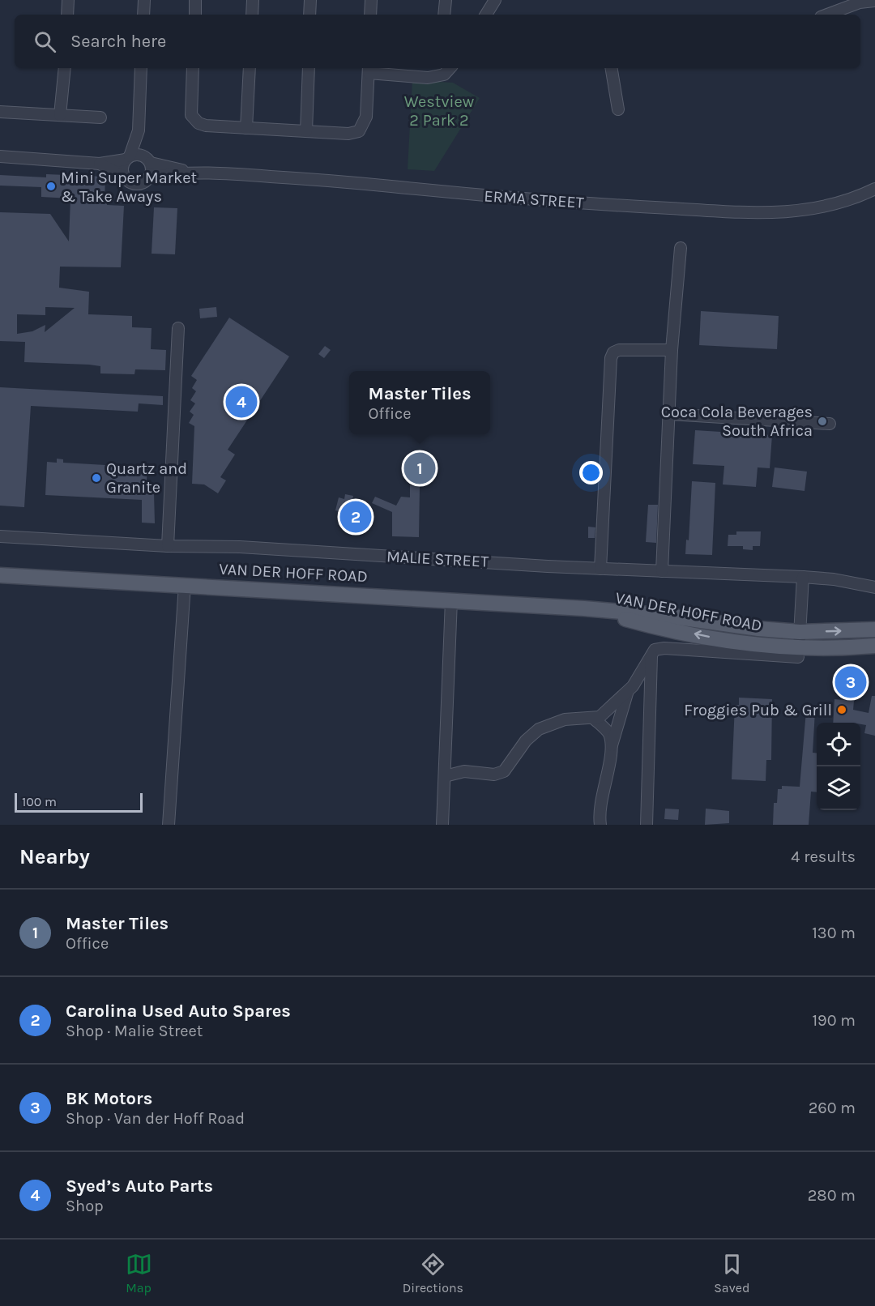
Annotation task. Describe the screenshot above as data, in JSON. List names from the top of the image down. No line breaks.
{"streets":{"main road":["VAN DER HOFF ROAD"],"street":["ERMA STREET","MALIE STREET"]},"parks":["Westview 2 Park 2"],"places":["Mini Super Market & Take Aways","Coca Cola Beverages South Africa","Quartz and Granite","Froggies Pub & Grill"],"scale_bar":"100 m","page":{"search":"Search here","popup":["Master Tiles","Office"],"pins":["4","1","2","3"],"scale":"100 m","heading":["Nearby","4 results"],"list":[{"mark":"1","name":"Master Tiles","note":"Office","value":"130 m"},{"mark":"2","name":"Carolina Used Auto Spares","note":"Shop · Malie Street","value":"190 m"},{"mark":"3","name":"BK Motors","note":"Shop · Van der Hoff Road","value":"260 m"},{"mark":"4","name":"Syed’s Auto Parts","note":"Shop","value":"280 m"}],"nav":["Map","Directions","Saved"]}}
